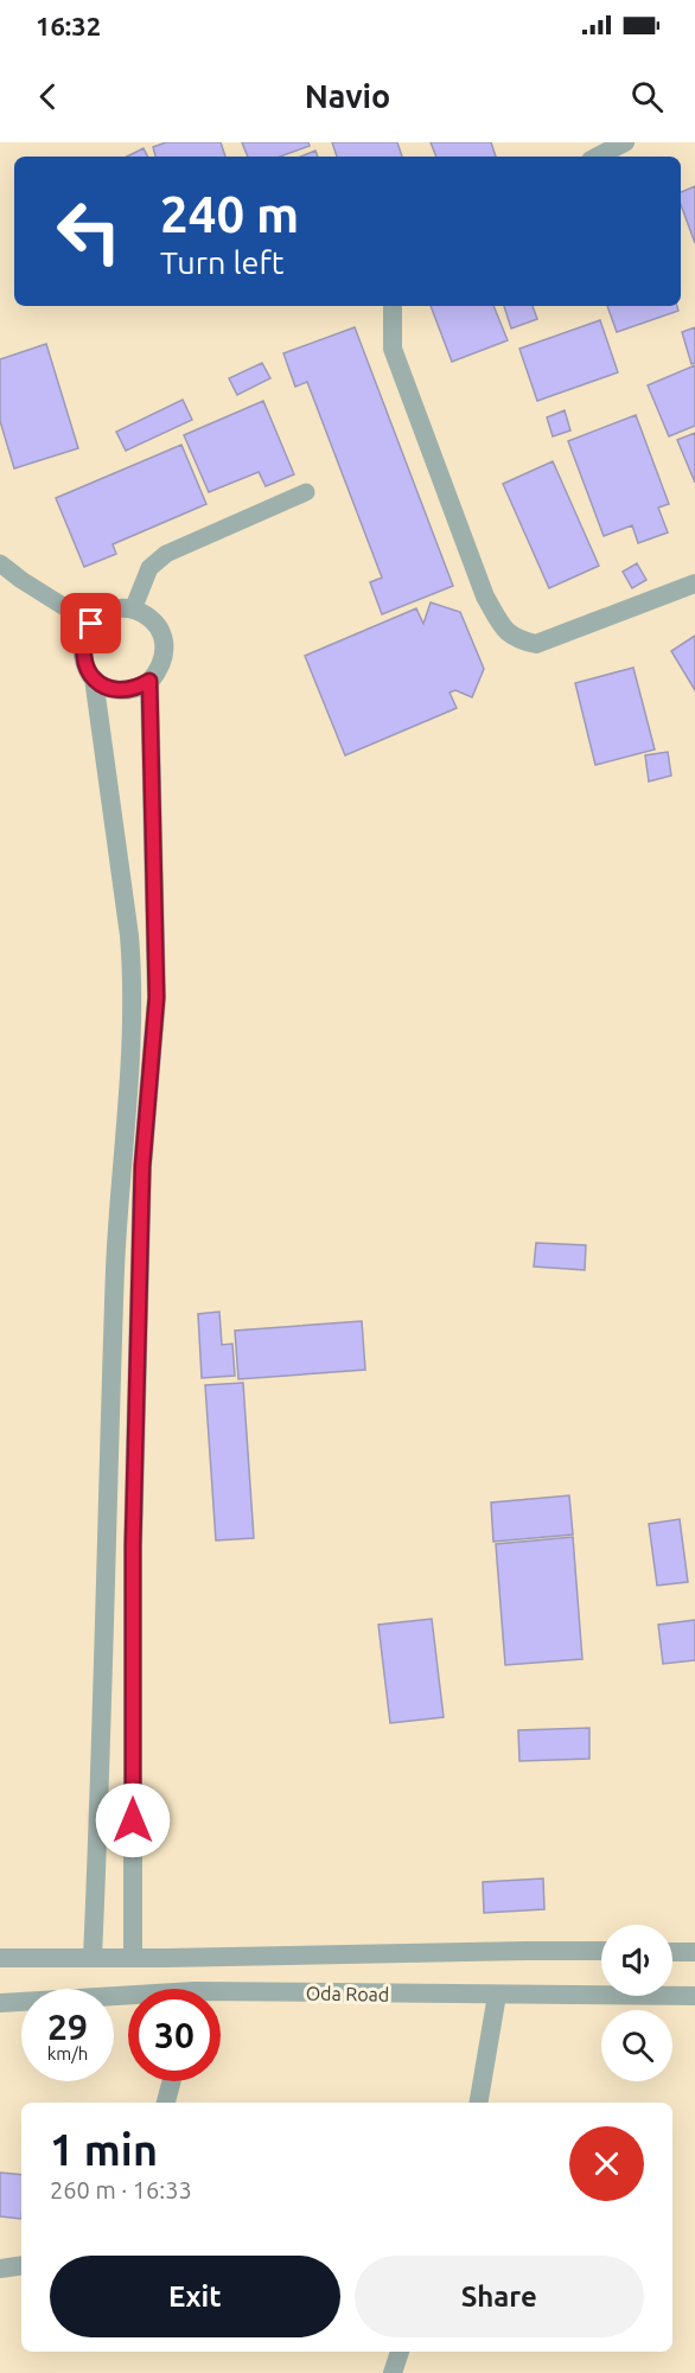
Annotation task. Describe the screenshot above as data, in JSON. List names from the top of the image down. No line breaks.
{"streets":{"street":["Oda Road"]},"page":{"status":"16:32","header":"Navio","turn":["240 m","Turn left"],"speed":"29 km/h","limit":"30","heading":["1 min","260 m · 16:33"],"buttons":["Exit","Share"]}}
